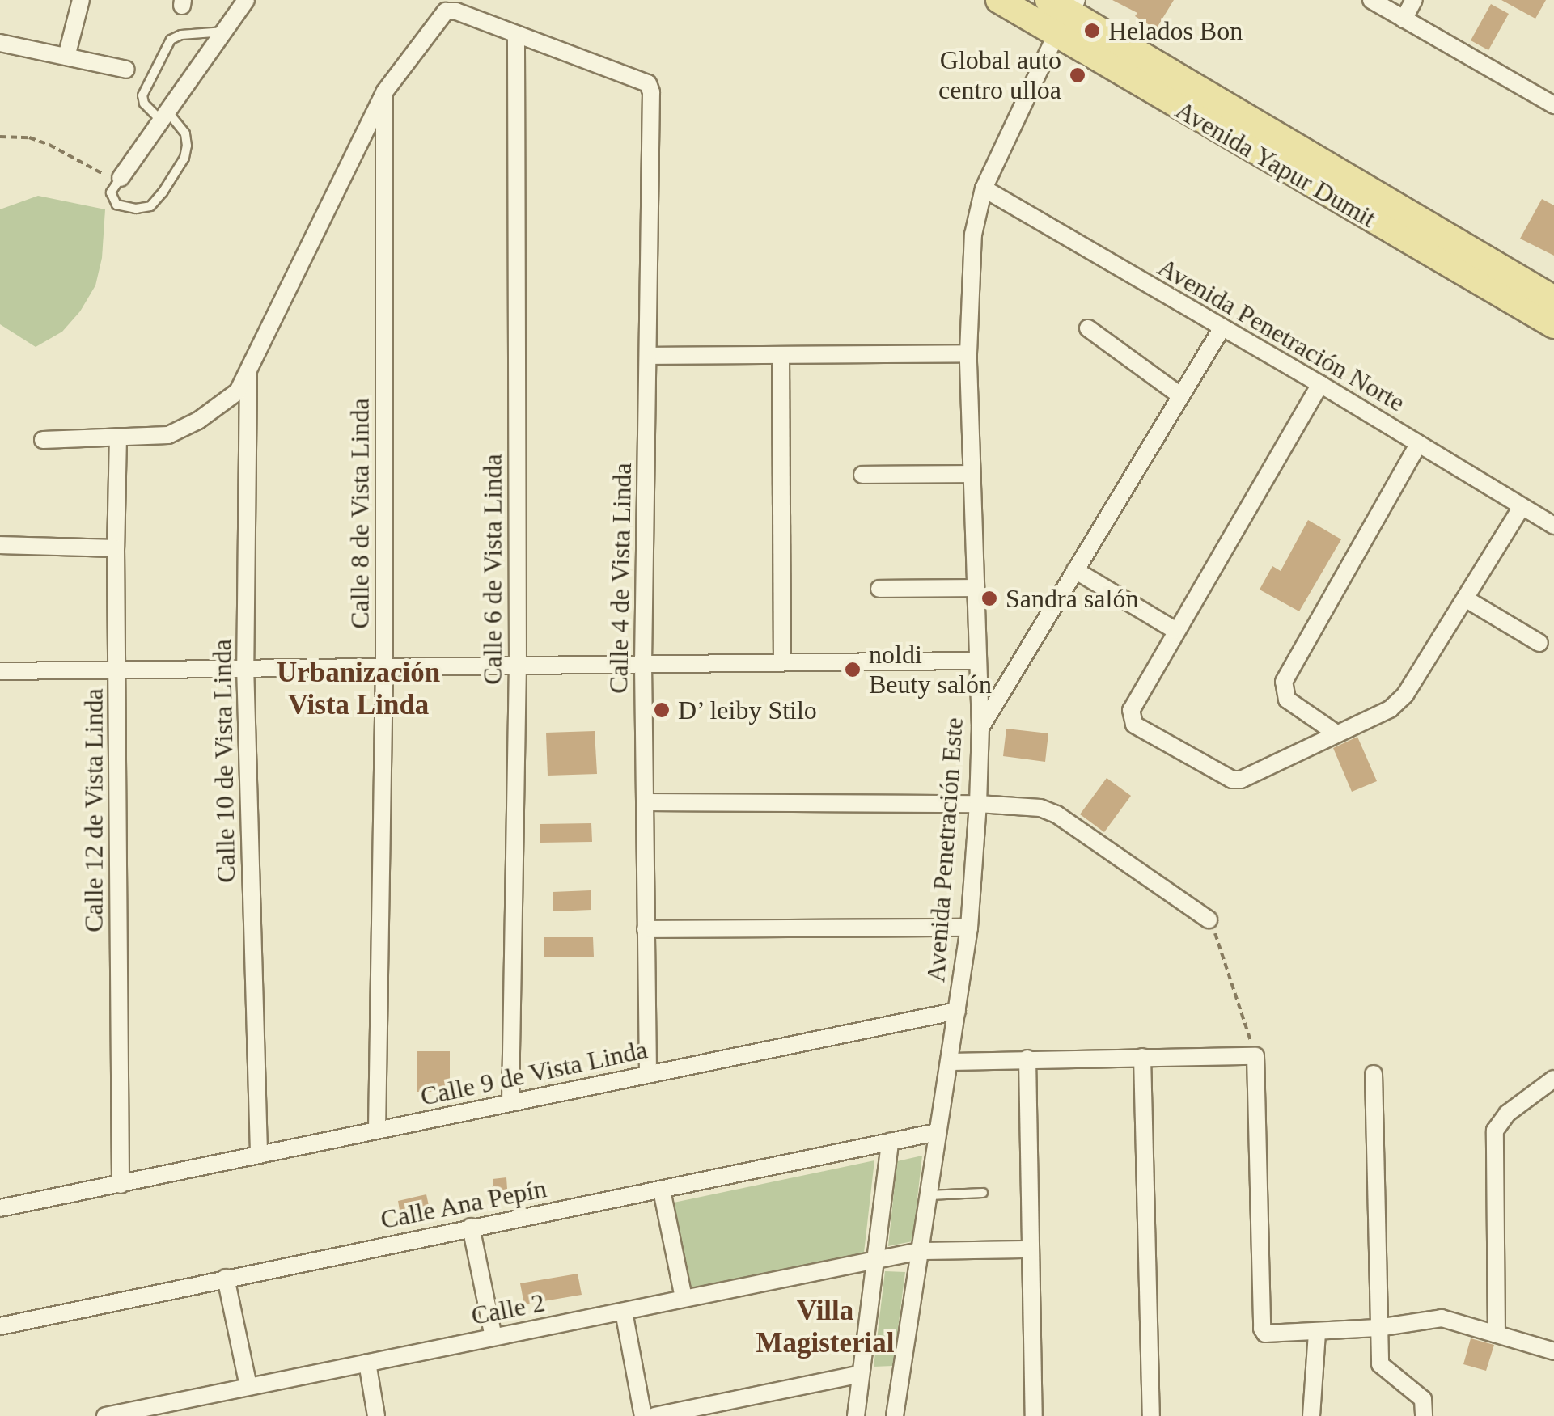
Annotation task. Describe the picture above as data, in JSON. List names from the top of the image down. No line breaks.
{"streets":{"main road":["Avenida Yapur Dumit"],"street":["Avenida Penetración Norte","Calle 8 de Vista Linda","Calle 6 de Vista Linda","Calle 4 de Vista Linda","Calle 10 de Vista Linda","Calle 12 de Vista Linda","Avenida Penetración Este","Calle 9 de Vista Linda","Calle Ana Pepín","Calle 2"]},"crossings":[["Avenida Yapur Dumit","Avenida Penetración Este"],["Avenida Penetración Norte","Avenida Penetración Este"],["Calle 8 de Vista Linda","Calle 9 de Vista Linda"],["Calle 6 de Vista Linda","Calle 4 de Vista Linda"],["Calle 6 de Vista Linda","Calle 9 de Vista Linda"],["Calle 4 de Vista Linda","Calle 9 de Vista Linda"],["Calle 10 de Vista Linda","Calle 9 de Vista Linda"],["Calle 12 de Vista Linda","Calle 9 de Vista Linda"],["Avenida Penetración Este","Calle 9 de Vista Linda"],["Avenida Penetración Este","Calle Ana Pepín"],["Avenida Penetración Este","Calle 2"]],"districts":["Urbanización Vista Linda","Villa Magisterial"],"places":["Helados Bon","Global auto centro ulloa","Sandra salón","noldi Beuty salón","D’ leiby Stilo"]}
